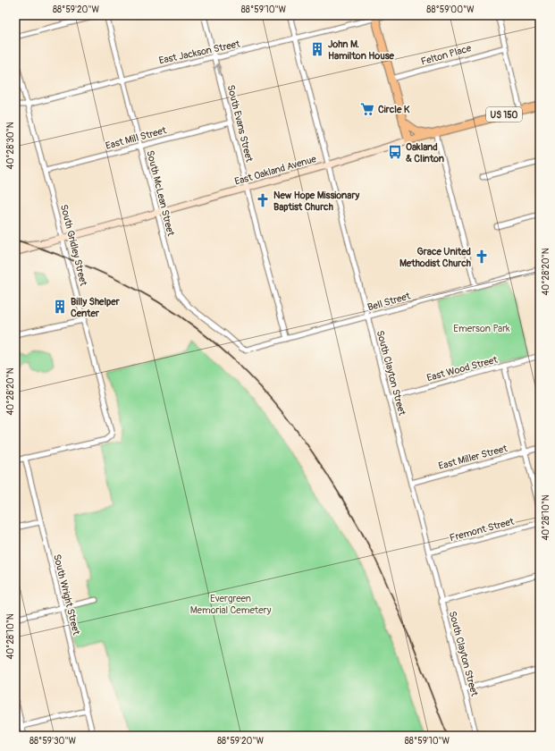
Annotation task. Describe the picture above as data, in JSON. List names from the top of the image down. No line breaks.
{"streets":{"main road":["US 150","East Oakland Avenue"],"street":["East Jackson Street","Felton Place","South Evans Street","East Mill Street","South McLean Street","South Gridley Street","Bell Street","East Wood Street","South Clayton Street","East Miller Street","Fremont Street","South Wright Street"]},"crossings":[["East Jackson Street","South Evans Street"],["East Jackson Street","South McLean Street"],["East Jackson Street","South Gridley Street"],["East Jackson Street","South Clayton Street"],["South Evans Street","East Mill Street"],["South Evans Street","East Oakland Avenue"],["South Evans Street","Bell Street"],["East Mill Street","South McLean Street"],["East Mill Street","South Gridley Street"],["East Oakland Avenue","South McLean Street"],["East Oakland Avenue","South Gridley Street"],["East Oakland Avenue","South Clayton Street"],["South McLean Street","Bell Street"],["South Gridley Street","South Wright Street"],["Bell Street","South Clayton Street"],["East Wood Street","South Clayton Street"],["South Clayton Street","East Miller Street"],["South Clayton Street","Fremont Street"]],"parks":["Emerson Park","Evergreen Memorial Cemetery"],"places":{"building":["John M. Hamilton House","Billy Shelper Center"],"supermarket":["Circle K"],"bus stop":["Oakland & Clinton"],"church":["New Hope Missionary Baptist Church","Grace United Methodist Church"]},"coordinates":["88°59'20\"W","88°59'10\"W","88°59'00\"W","40°28'30\"N","40°28'20\"N","40°28'10\"N","88°59'30\"W"]}
